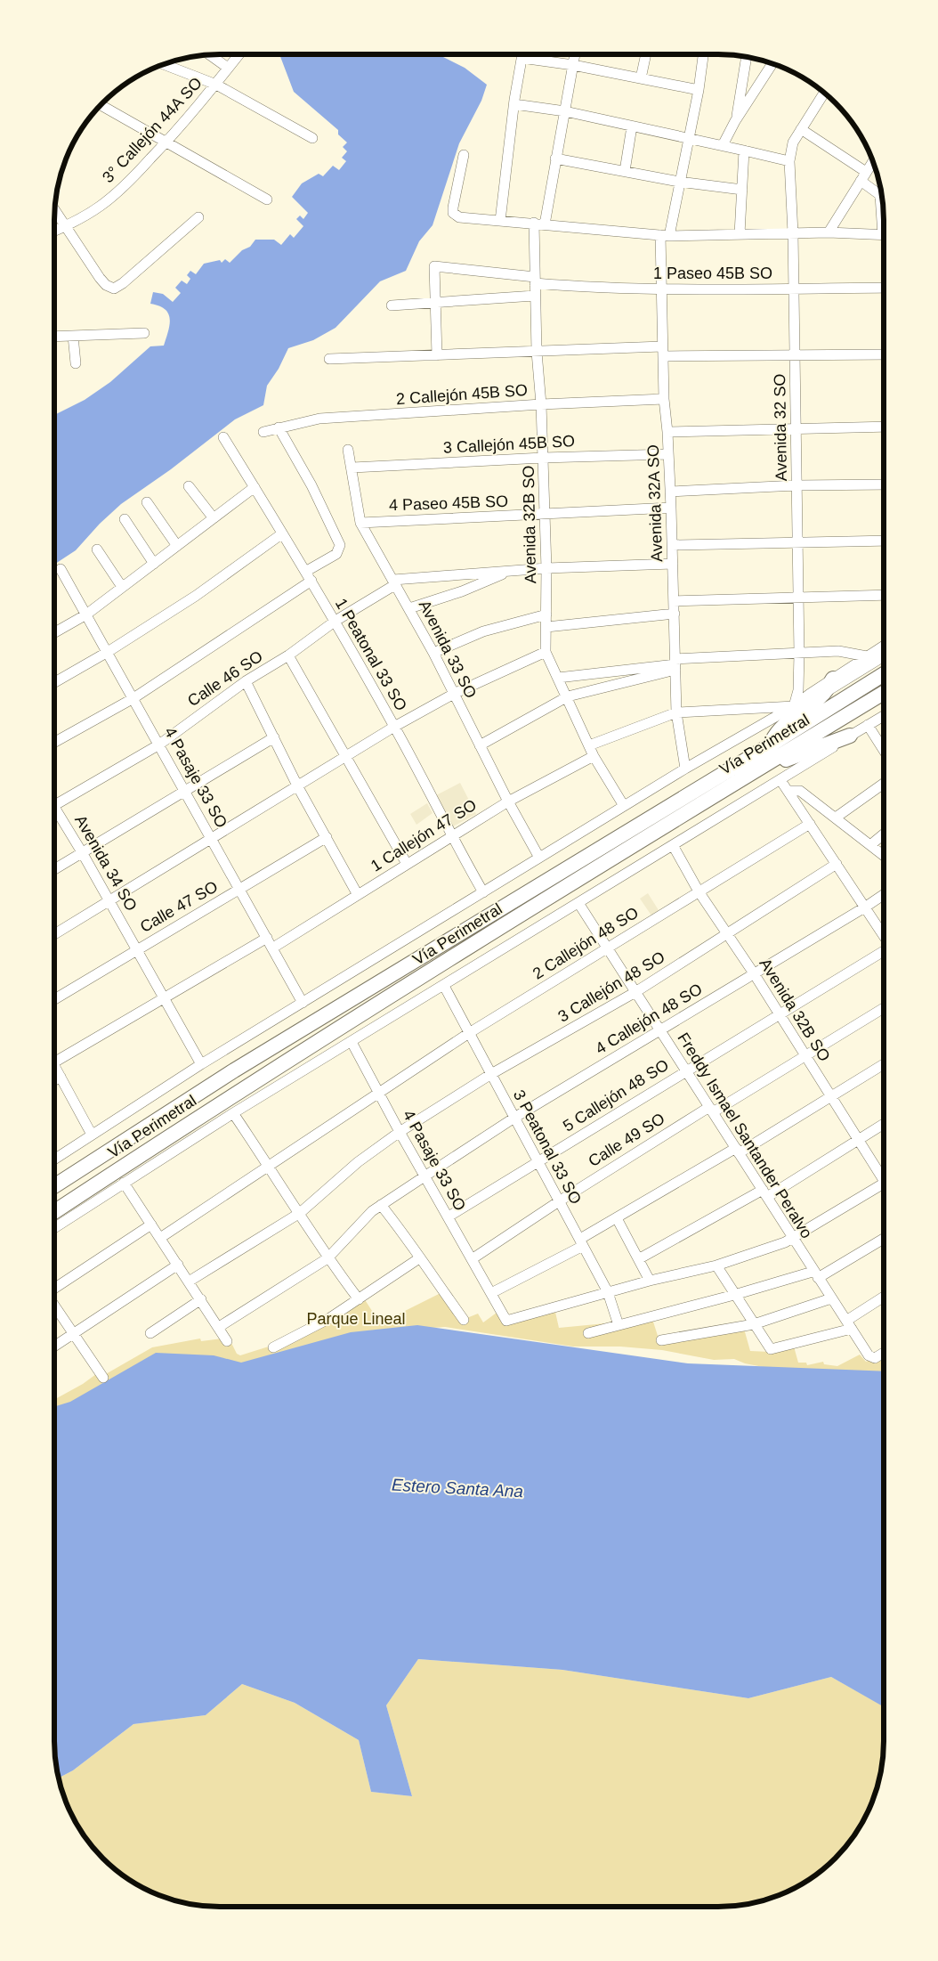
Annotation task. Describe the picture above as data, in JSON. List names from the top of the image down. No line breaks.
{"streets":{"highway":["Vía Perimetral"],"street":["3° Callejón 44A SO","1 Paseo 45B SO","2 Callejón 45B SO","Avenida 32 SO","3 Callejón 45B SO","4 Paseo 45B SO","Avenida 32A SO","Avenida 32B SO","Avenida 33 SO","1 Peatonal 33 SO","Calle 46 SO","4 Pasaje 33 SO","1 Callejón 47 SO","Avenida 34 SO","Calle 47 SO","2 Callejón 48 SO","3 Callejón 48 SO","4 Callejón 48 SO","5 Callejón 48 SO","Freddy Ismael Santander Peralvo","Calle 49 SO","3 Peatonal 33 SO"]},"crossings":[["1 Paseo 45B SO","Avenida 32 SO"],["1 Paseo 45B SO","Avenida 32A SO"],["1 Paseo 45B SO","Avenida 32B SO"],["2 Callejón 45B SO","Avenida 32A SO"],["2 Callejón 45B SO","Avenida 32B SO"],["Avenida 32 SO","Vía Perimetral"],["3 Callejón 45B SO","Avenida 32A SO"],["3 Callejón 45B SO","Avenida 32B SO"],["3 Callejón 45B SO","Avenida 33 SO"],["4 Paseo 45B SO","Avenida 32A SO"],["4 Paseo 45B SO","Avenida 32B SO"],["4 Paseo 45B SO","Avenida 33 SO"],["Avenida 32A SO","Vía Perimetral"],["Avenida 32B SO","Vía Perimetral"],["Avenida 32B SO","1 Callejón 47 SO"],["Avenida 32B SO","2 Callejón 48 SO"],["Avenida 32B SO","3 Callejón 48 SO"],["Avenida 32B SO","4 Callejón 48 SO"],["Avenida 32B SO","5 Callejón 48 SO"],["Avenida 32B SO","Calle 49 SO"],["Avenida 33 SO","Calle 46 SO"],["Avenida 33 SO","Vía Perimetral"],["Avenida 33 SO","1 Callejón 47 SO"],["1 Peatonal 33 SO","Calle 46 SO"],["1 Peatonal 33 SO","Vía Perimetral"],["1 Peatonal 33 SO","1 Callejón 47 SO"],["Calle 46 SO","4 Pasaje 33 SO"],["Vía Perimetral","4 Pasaje 33 SO"],["Vía Perimetral","Avenida 34 SO"],["Vía Perimetral","Freddy Ismael Santander Peralvo"],["Vía Perimetral","3 Peatonal 33 SO"],["4 Pasaje 33 SO","1 Callejón 47 SO"],["4 Pasaje 33 SO","Calle 47 SO"],["4 Pasaje 33 SO","2 Callejón 48 SO"],["4 Pasaje 33 SO","3 Callejón 48 SO"],["4 Pasaje 33 SO","4 Callejón 48 SO"],["4 Pasaje 33 SO","5 Callejón 48 SO"],["4 Pasaje 33 SO","Calle 49 SO"],["4 Pasaje 33 SO","3 Peatonal 33 SO"],["Avenida 34 SO","Calle 47 SO"],["2 Callejón 48 SO","Freddy Ismael Santander Peralvo"],["2 Callejón 48 SO","3 Peatonal 33 SO"],["3 Callejón 48 SO","Freddy Ismael Santander Peralvo"],["3 Callejón 48 SO","3 Peatonal 33 SO"],["4 Callejón 48 SO","Freddy Ismael Santander Peralvo"],["4 Callejón 48 SO","3 Peatonal 33 SO"],["5 Callejón 48 SO","Freddy Ismael Santander Peralvo"],["5 Callejón 48 SO","3 Peatonal 33 SO"],["Freddy Ismael Santander Peralvo","Calle 49 SO"],["Calle 49 SO","3 Peatonal 33 SO"]],"water":["Estero Santa Ana"],"parks":["Parque Lineal"]}
